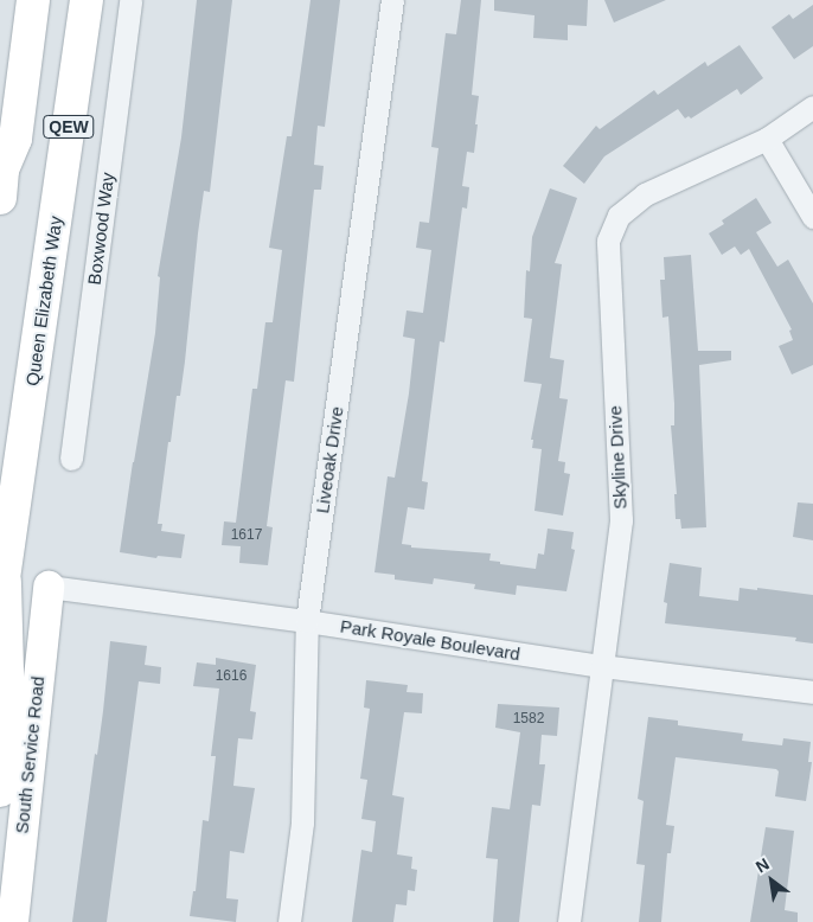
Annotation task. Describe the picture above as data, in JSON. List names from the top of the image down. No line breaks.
{"streets":{"highway":["QEW","Queen Elizabeth Way"],"main road":["South Service Road"],"street":["Boxwood Way","Skyline Drive","Liveoak Drive","Park Royale Boulevard"]},"crossings":[["Skyline Drive","Park Royale Boulevard"],["Liveoak Drive","Park Royale Boulevard"],["Park Royale Boulevard","South Service Road"]],"house_numbers":["1617","1616","1582"],"north":"top left"}
